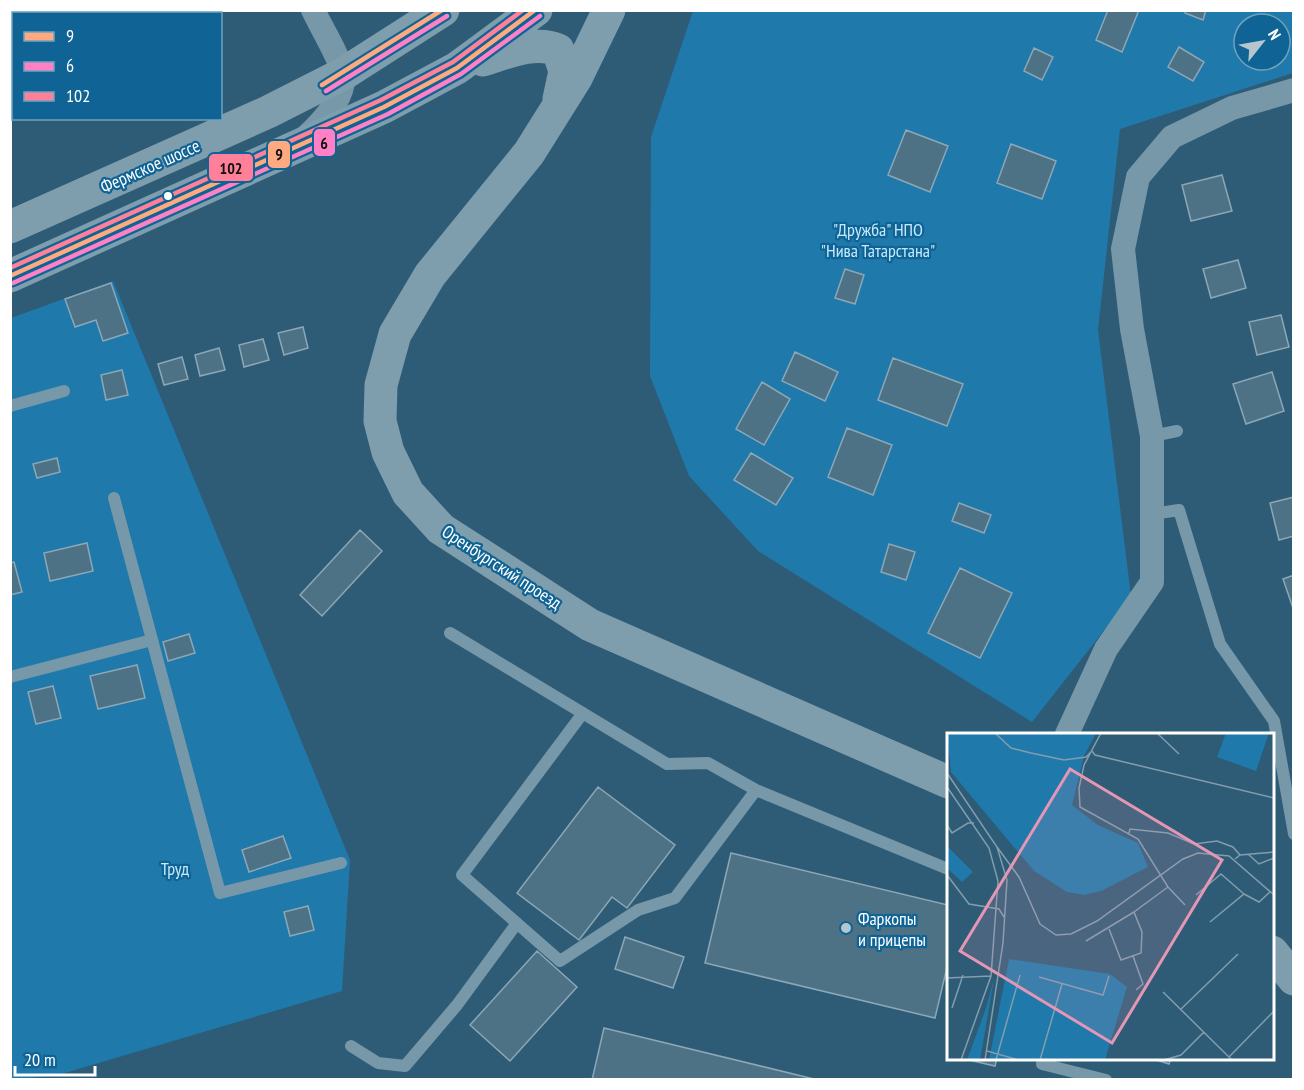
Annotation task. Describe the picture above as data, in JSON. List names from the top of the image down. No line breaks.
{"streets":{"main road":["Фермское шоссе","Оренбургский проезд"]},"parks":["\"Дружба\" НПО \"Нива Татарстана\"","Труд"],"places":["Фаркопы и прицепы"],"lines":["transit line 9","transit line 102","transit line 6"],"legend":["9","6","102"],"scale_bar":"20 m","north":"top right"}
